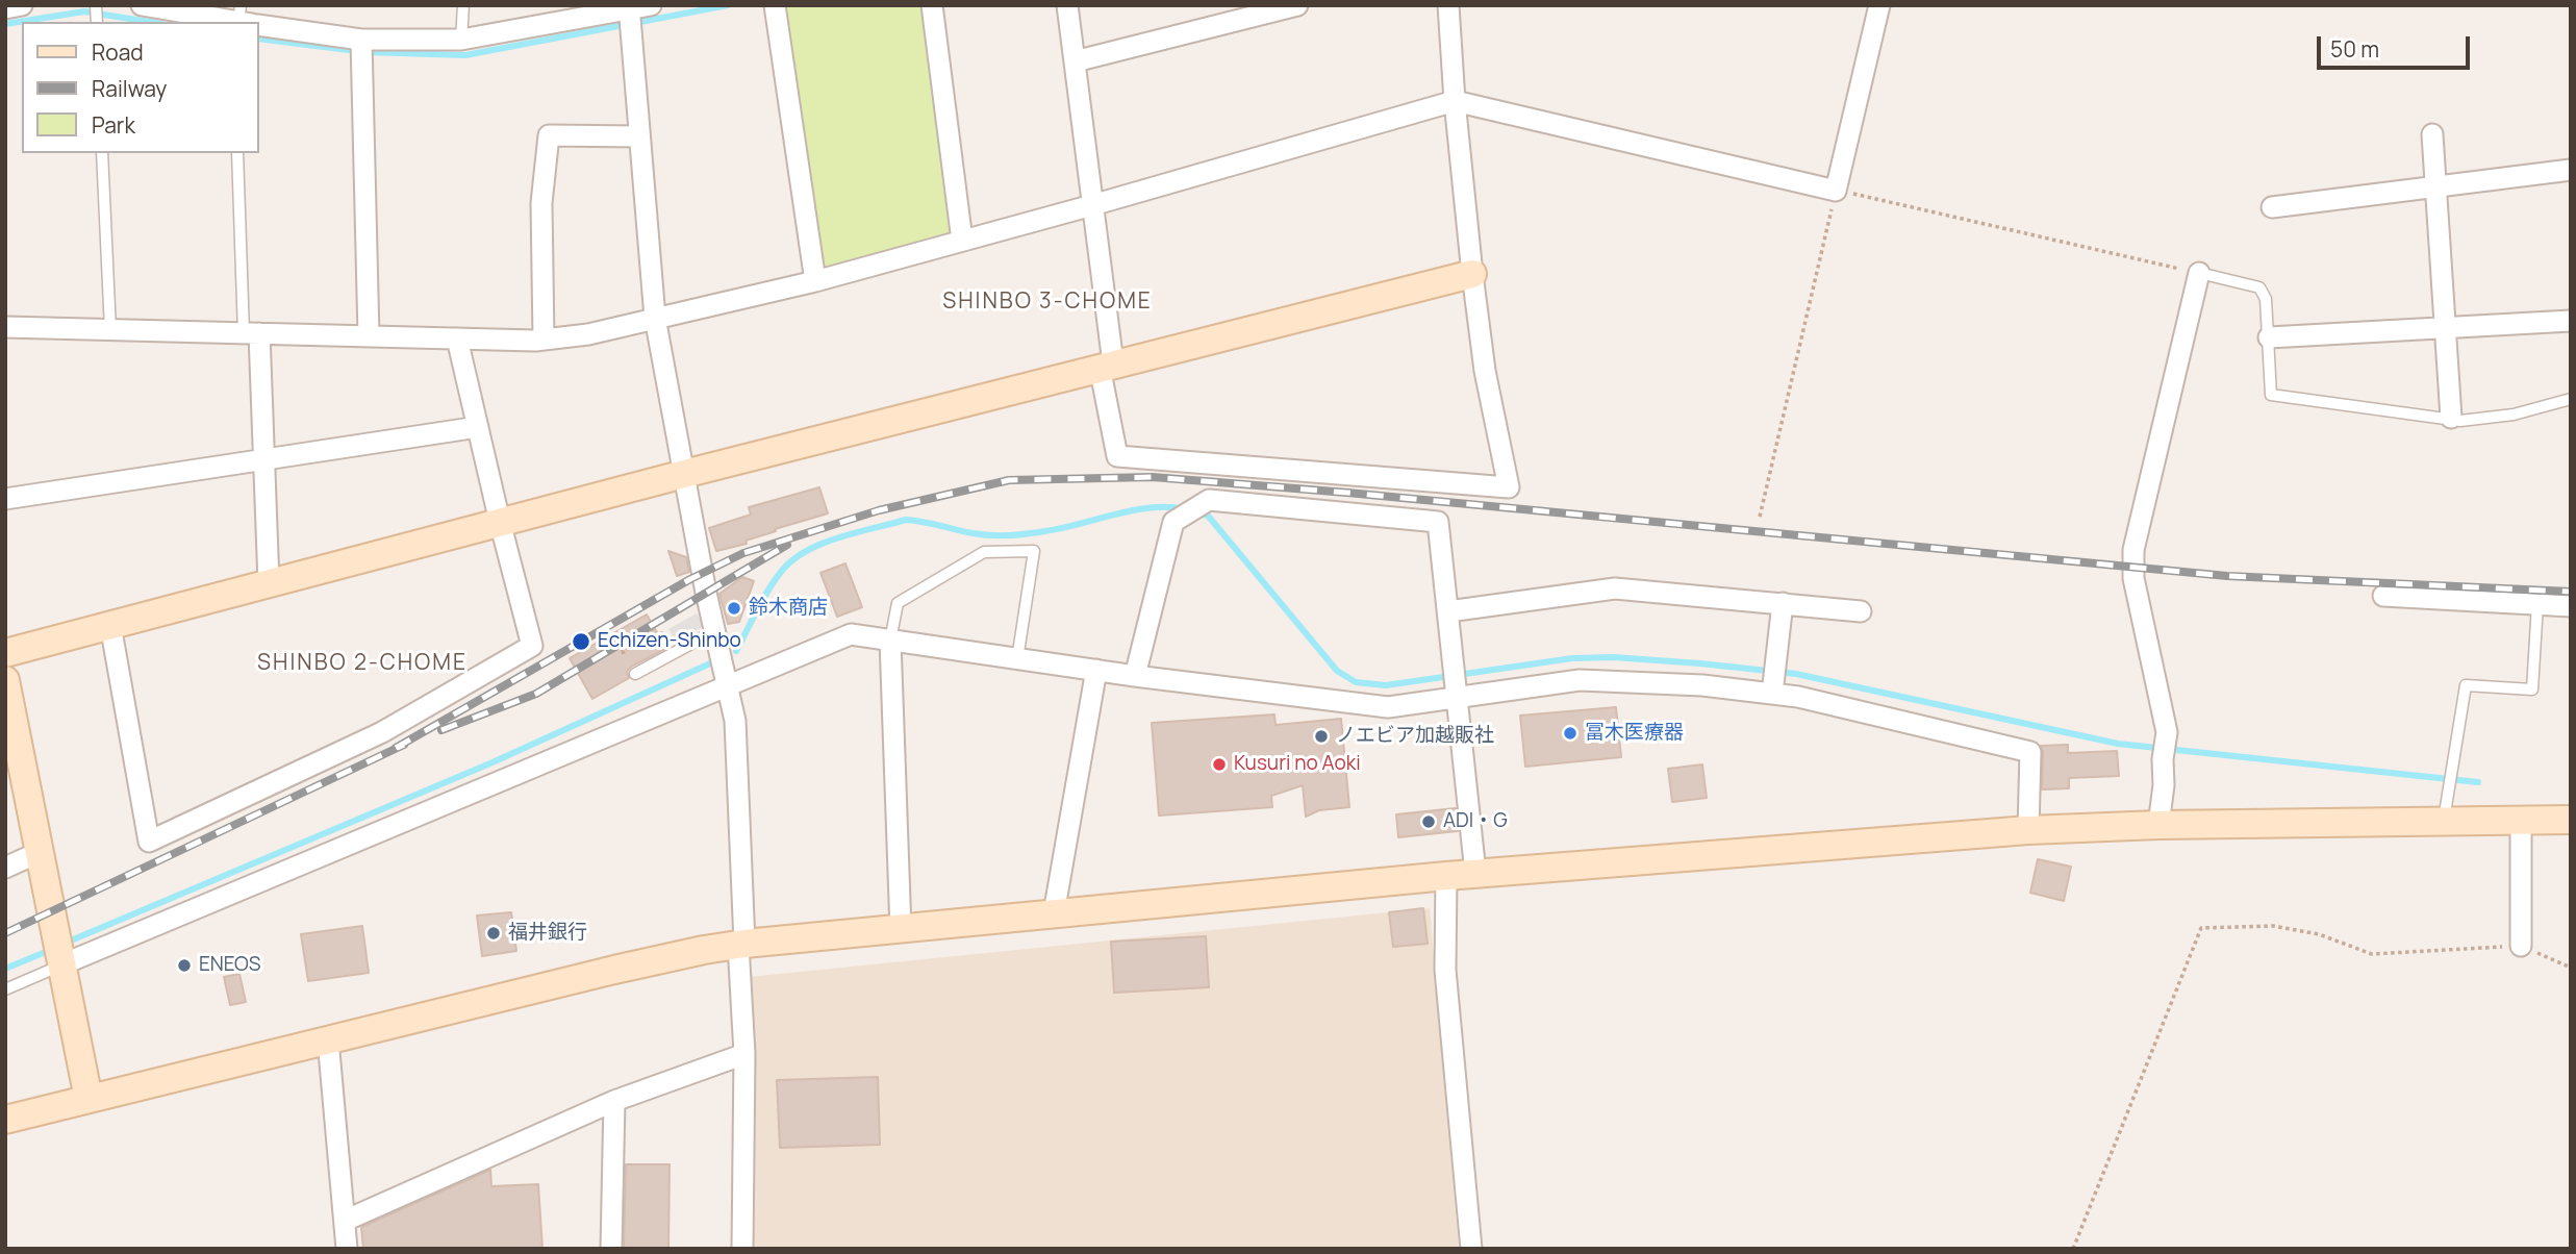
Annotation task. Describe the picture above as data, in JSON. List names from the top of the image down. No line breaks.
{"districts":["SHINBO 3-CHOME","SHINBO 2-CHOME"],"places":["鈴木商店","Echizen-Shinbo","冨木医療器","ノエビア加越販社","Kusuri no Aoki","ADI・G","福井銀行","ENEOS"],"legend":["Road","Railway","Park"],"scale_bar":"50 m"}
